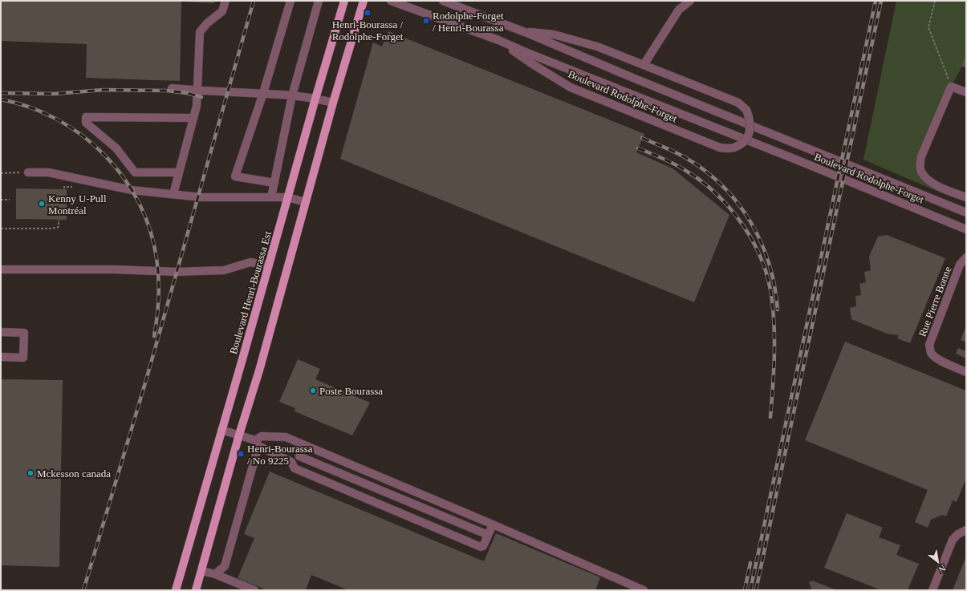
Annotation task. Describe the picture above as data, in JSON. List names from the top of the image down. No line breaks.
{"streets":{"main road":["Boulevard Henri-Bourassa Est"],"street":["Boulevard Rodolphe-Forget","Rue Pierre Bonne"]},"places":{"transit":["Henri-Bourassa / Rodolphe-Forget","Rodolphe-Forget / Henri-Bourassa","Henri-Bourassa / No 9225"],"other":["Kenny U-Pull Montréal","Poste Bourassa","Mckesson canada"]},"north":"bottom right"}
